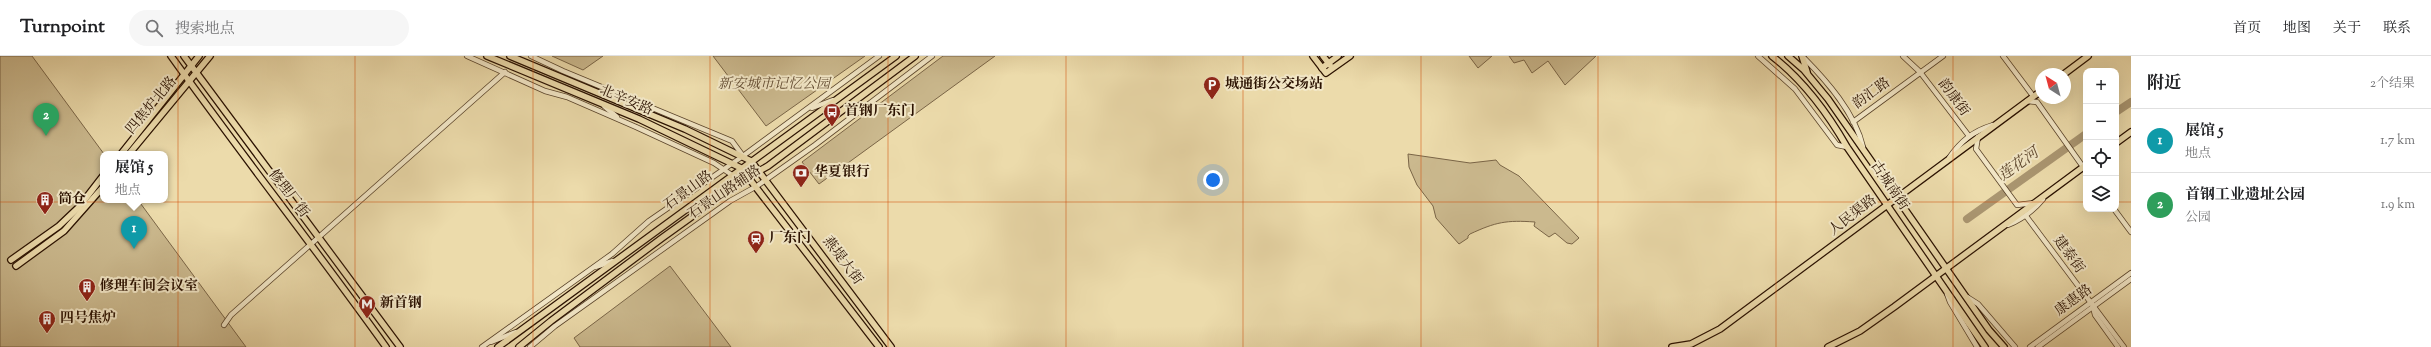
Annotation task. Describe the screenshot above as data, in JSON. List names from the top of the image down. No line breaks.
{"streets":{"main road":["北辛安路","四焦炉北路","古城南街","石景山路","修理厂街","人民渠路","燕堤大街"],"street":["韵汇路","韵康街","石景山路辅路","建泰街","康惠路"]},"crossings":[["韵汇路","韵康街"],["北辛安路","石景山路"],["北辛安路","石景山路辅路"],["北辛安路","燕堤大街"],["四焦炉北路","修理厂街"],["古城南街","人民渠路"],["石景山路","燕堤大街"],["石景山路辅路","燕堤大街"],["建泰街","康惠路"]],"water":["莲花河"],"parks":["新安城市记忆公园"],"places":{"parking":["城通街公交场站"],"bus stop":["首钢厂东门"],"bank":["华夏银行"],"building":["筒仓","修理车间会议室","四号焦炉"],"station":["厂东门"],"metro station":["新首钢"]},"north":"top left","page":{"header":"Turnpoint","search":"搜索地点","nav":["首页","地图","关于","联系"],"heading":["附近","2个结果"],"map_buttons":["+","−"],"pins":["2","1"],"list":[{"mark":"1","name":"展馆 5","note":"地点","value":"1.7 km"},{"mark":"2","name":"首钢工业遗址公园","note":"公园","value":"1.9 km"}],"popup":["展馆 5","地点"]}}
